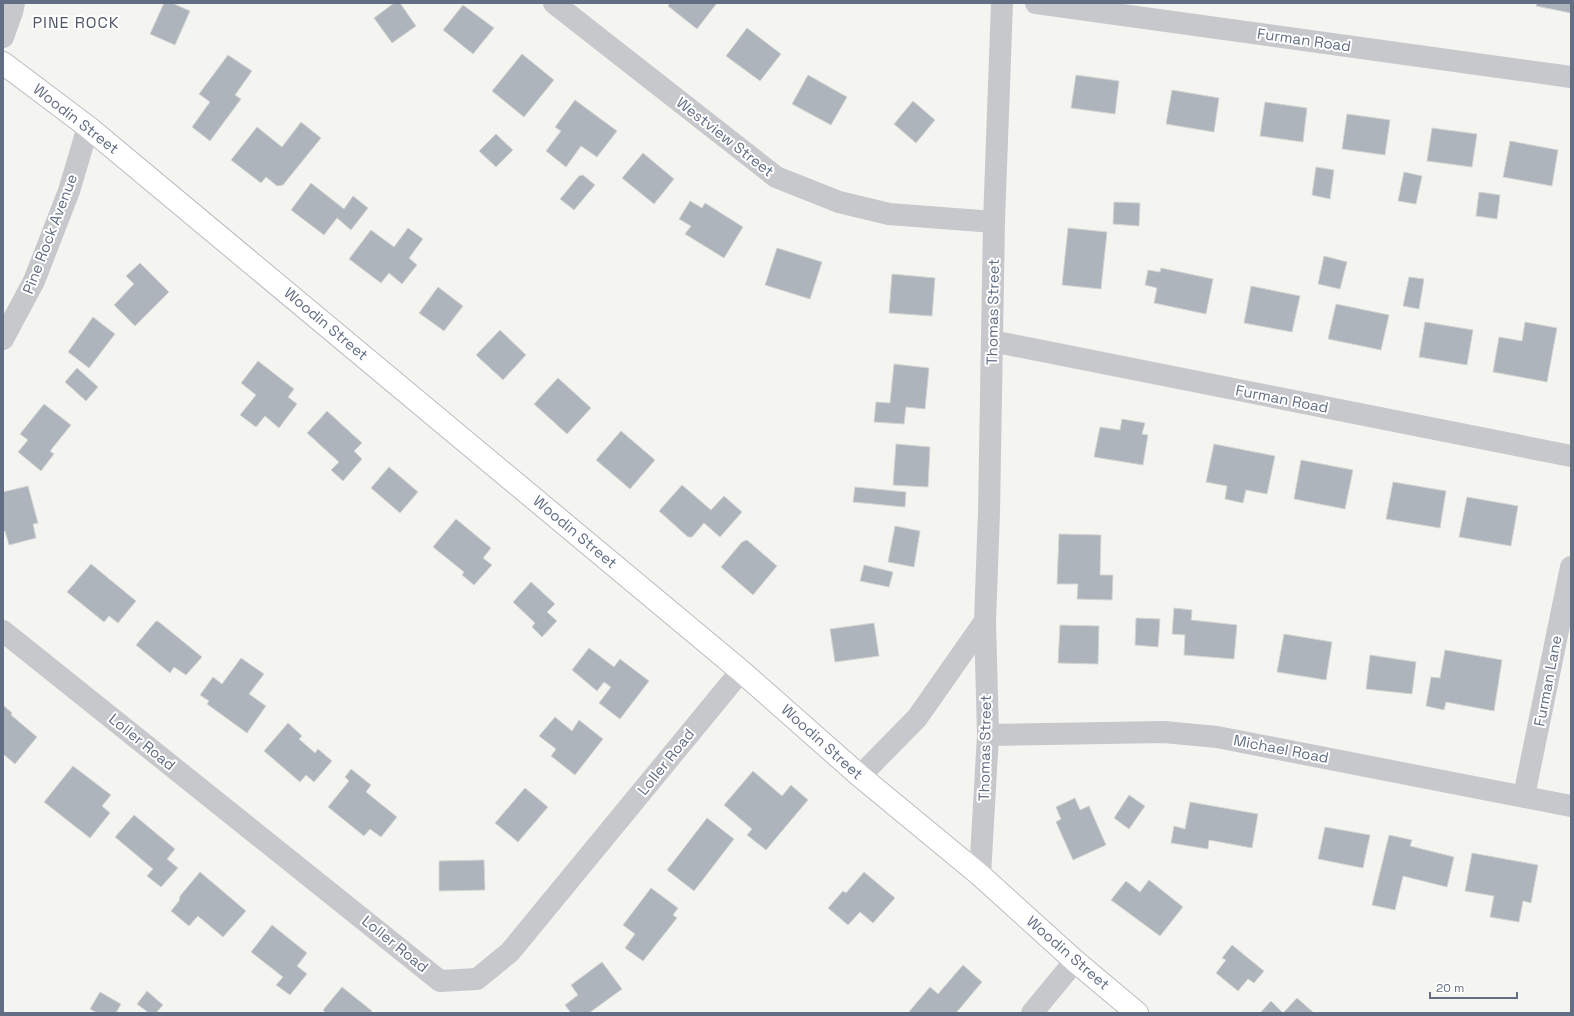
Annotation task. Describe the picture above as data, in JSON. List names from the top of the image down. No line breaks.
{"streets":{"main road":["Woodin Street"],"street":["Furman Road","Westview Street","Pine Rock Avenue","Thomas Street","Furman Lane","Loller Road","Michael Road"]},"crossings":[["Furman Road","Thomas Street"],["Woodin Street","Pine Rock Avenue"],["Woodin Street","Thomas Street"],["Woodin Street","Loller Road"],["Westview Street","Thomas Street"],["Thomas Street","Michael Road"],["Furman Lane","Michael Road"]],"districts":["PINE ROCK"],"scale_bar":"20 m"}
